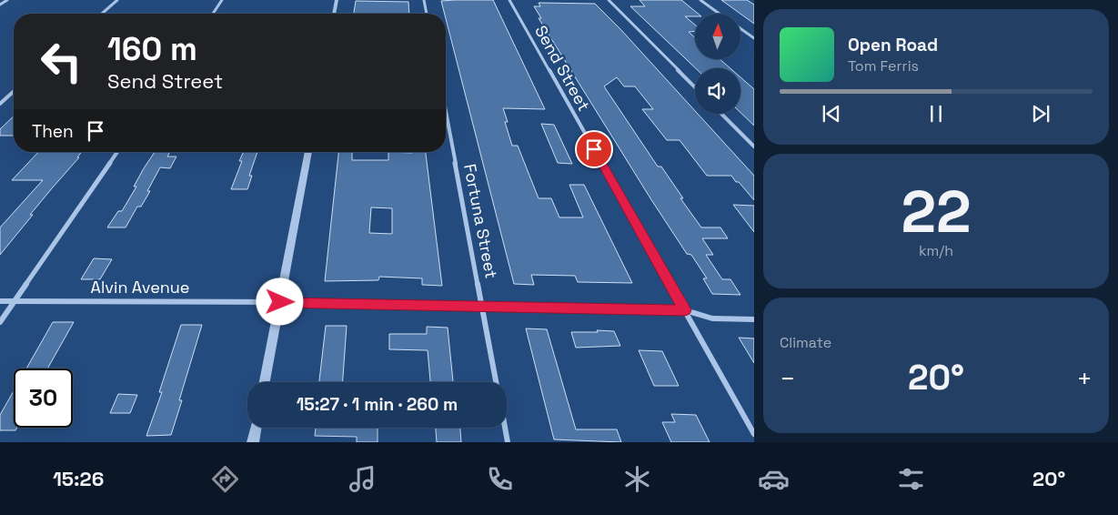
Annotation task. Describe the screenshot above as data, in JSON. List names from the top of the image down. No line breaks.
{"streets":{"street":["Send Street","Fortuna Street","Alvin Avenue"]},"crossings":[["Send Street","Alvin Avenue"],["Fortuna Street","Alvin Avenue"]],"north":"top","page":{"turn":["160 m","Send Street"],"song":["Open Road","Tom Ferris"],"then":"Then","tile":[["22","km/h"],"Climate"],"heat":["−","20°","+"],"limit":"30","trip":"15:27 · 1 min · 260 m","tabs":["15:26","20°"]}}
